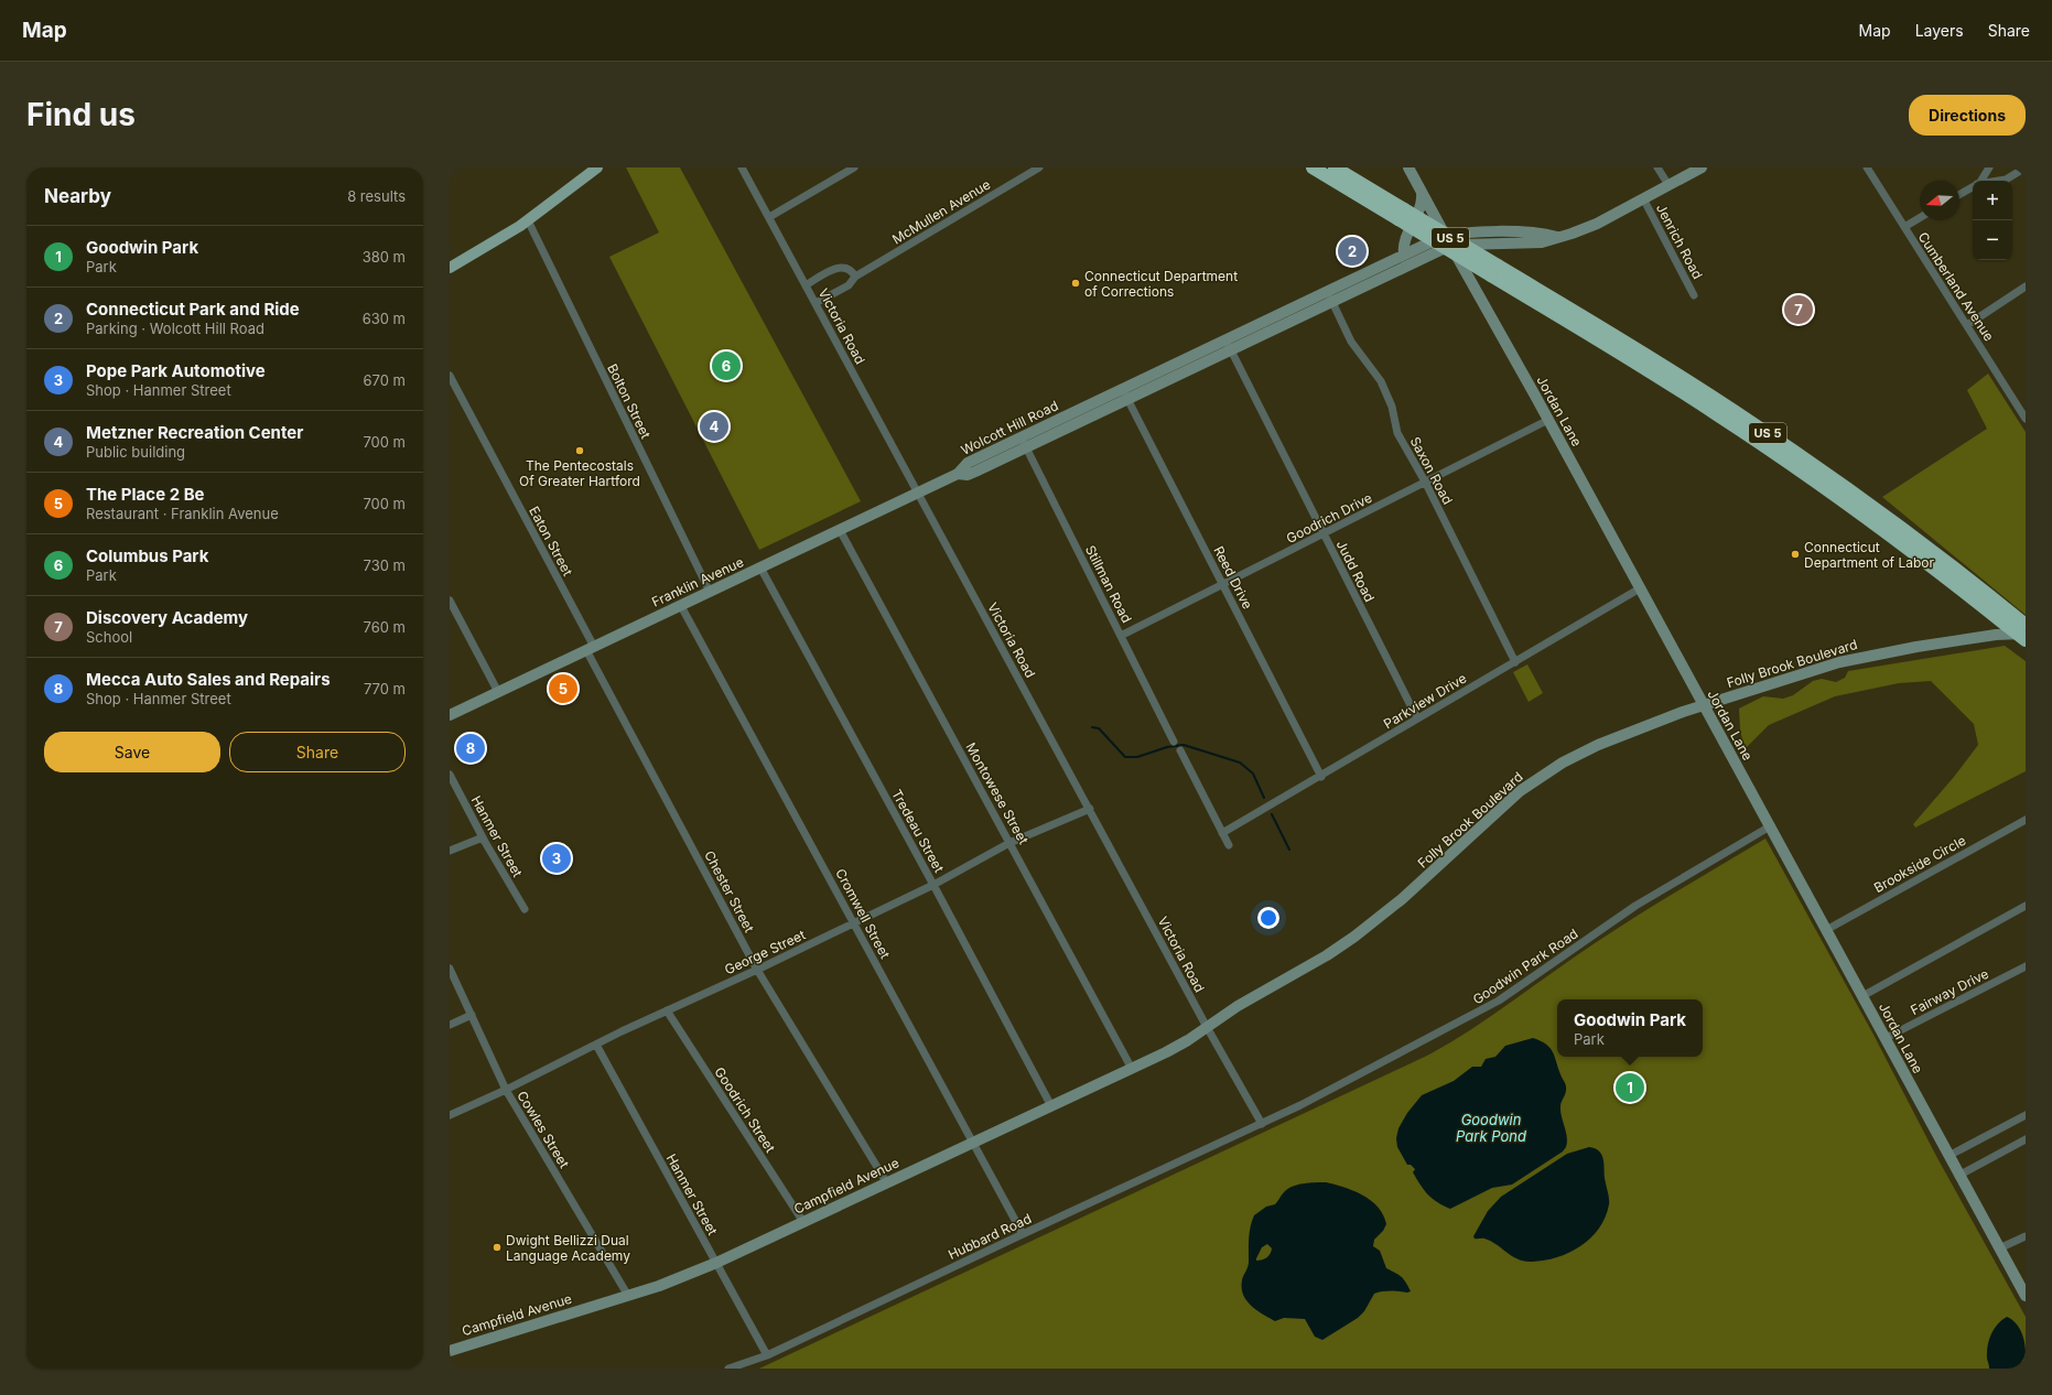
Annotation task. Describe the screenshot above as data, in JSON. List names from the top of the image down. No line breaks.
{"streets":{"highway":["US 5"],"main road":["Jordan Lane","Wolcott Hill Road","Franklin Avenue","Folly Brook Boulevard","Campfield Avenue"],"street":["McMullen Avenue","Jenrich Road","Cumberland Avenue","Victoria Road","Bolton Street","Saxon Road","Goodrich Drive","Eaton Street","Judd Road","Reed Drive","Stillman Road","Parkview Drive","Montowese Street","Tredeau Street","Hanmer Street","Brookside Circle","Chester Street","Cromwell Street","George Street","Goodwin Park Road","Fairway Drive","Goodrich Street","Cowles Street","Hubbard Road"]},"crossings":[["McMullen Avenue","Victoria Road"],["US 5","Folly Brook Boulevard"],["Jenrich Road","Wolcott Hill Road"],["Victoria Road","Franklin Avenue"],["Victoria Road","George Street"],["Victoria Road","Goodwin Park Road"],["Victoria Road","Campfield Avenue"],["Victoria Road","Hubbard Road"],["Bolton Street","Franklin Avenue"],["Jordan Lane","Wolcott Hill Road"],["Jordan Lane","Goodrich Drive"],["Jordan Lane","Folly Brook Boulevard"],["Jordan Lane","Parkview Drive"],["Jordan Lane","Brookside Circle"],["Jordan Lane","Goodwin Park Road"],["Jordan Lane","Fairway Drive"],["Wolcott Hill Road","Saxon Road"],["Wolcott Hill Road","Judd Road"],["Wolcott Hill Road","Reed Drive"],["Wolcott Hill Road","Franklin Avenue"],["Wolcott Hill Road","Stillman Road"],["Saxon Road","Goodrich Drive"],["Saxon Road","Parkview Drive"],["Goodrich Drive","Judd Road"],["Goodrich Drive","Reed Drive"],["Goodrich Drive","Stillman Road"],["Eaton Street","Franklin Avenue"],["Eaton Street","Chester Street"],["Judd Road","Parkview Drive"],["Reed Drive","Parkview Drive"],["Franklin Avenue","Montowese Street"],["Franklin Avenue","Tredeau Street"],["Franklin Avenue","Chester Street"],["Franklin Avenue","Cromwell Street"],["Folly Brook Boulevard","Campfield Avenue"],["Montowese Street","George Street"],["Montowese Street","Campfield Avenue"],["Tredeau Street","George Street"],["Tredeau Street","Campfield Avenue"],["Hanmer Street","George Street"],["Hanmer Street","Campfield Avenue"],["Hanmer Street","Hubbard Road"],["Chester Street","George Street"],["Chester Street","Campfield Avenue"],["Cromwell Street","George Street"],["Cromwell Street","Campfield Avenue"],["Cromwell Street","Hubbard Road"],["George Street","Goodrich Street"],["George Street","Cowles Street"],["Goodwin Park Road","Hubbard Road"],["Goodrich Street","Campfield Avenue"],["Cowles Street","Campfield Avenue"]],"water":["Goodwin Park Pond"],"places":["Connecticut Department of Corrections","The Pentecostals Of Greater Hartford","Connecticut Department of Labor","Dwight Bellizzi Dual Language Academy"],"north":"left","page":{"header":"Map","nav":["Map","Layers","Share"],"buttons":["Directions",["Save","Share"]],"title":"Find us","heading":["Nearby","8 results"],"map_buttons":["+","−"],"list":[{"mark":"1","name":"Goodwin Park","note":"Park","value":"380 m"},{"mark":"2","name":"Connecticut Park and Ride","note":"Parking · Wolcott Hill Road","value":"630 m"},{"mark":"3","name":"Pope Park Automotive","note":"Shop · Hanmer Street","value":"670 m"},{"mark":"4","name":"Metzner Recreation Center","note":"Public building","value":"700 m"},{"mark":"5","name":"The Place 2 Be","note":"Restaurant · Franklin Avenue","value":"700 m"},{"mark":"6","name":"Columbus Park","note":"Park","value":"730 m"},{"mark":"7","name":"Discovery Academy","note":"School","value":"760 m"},{"mark":"8","name":"Mecca Auto Sales and Repairs","note":"Shop · Hanmer Street","value":"770 m"}],"pins":["2","7","6","4","5","8","3","1"],"popup":["Goodwin Park","Park"]}}
